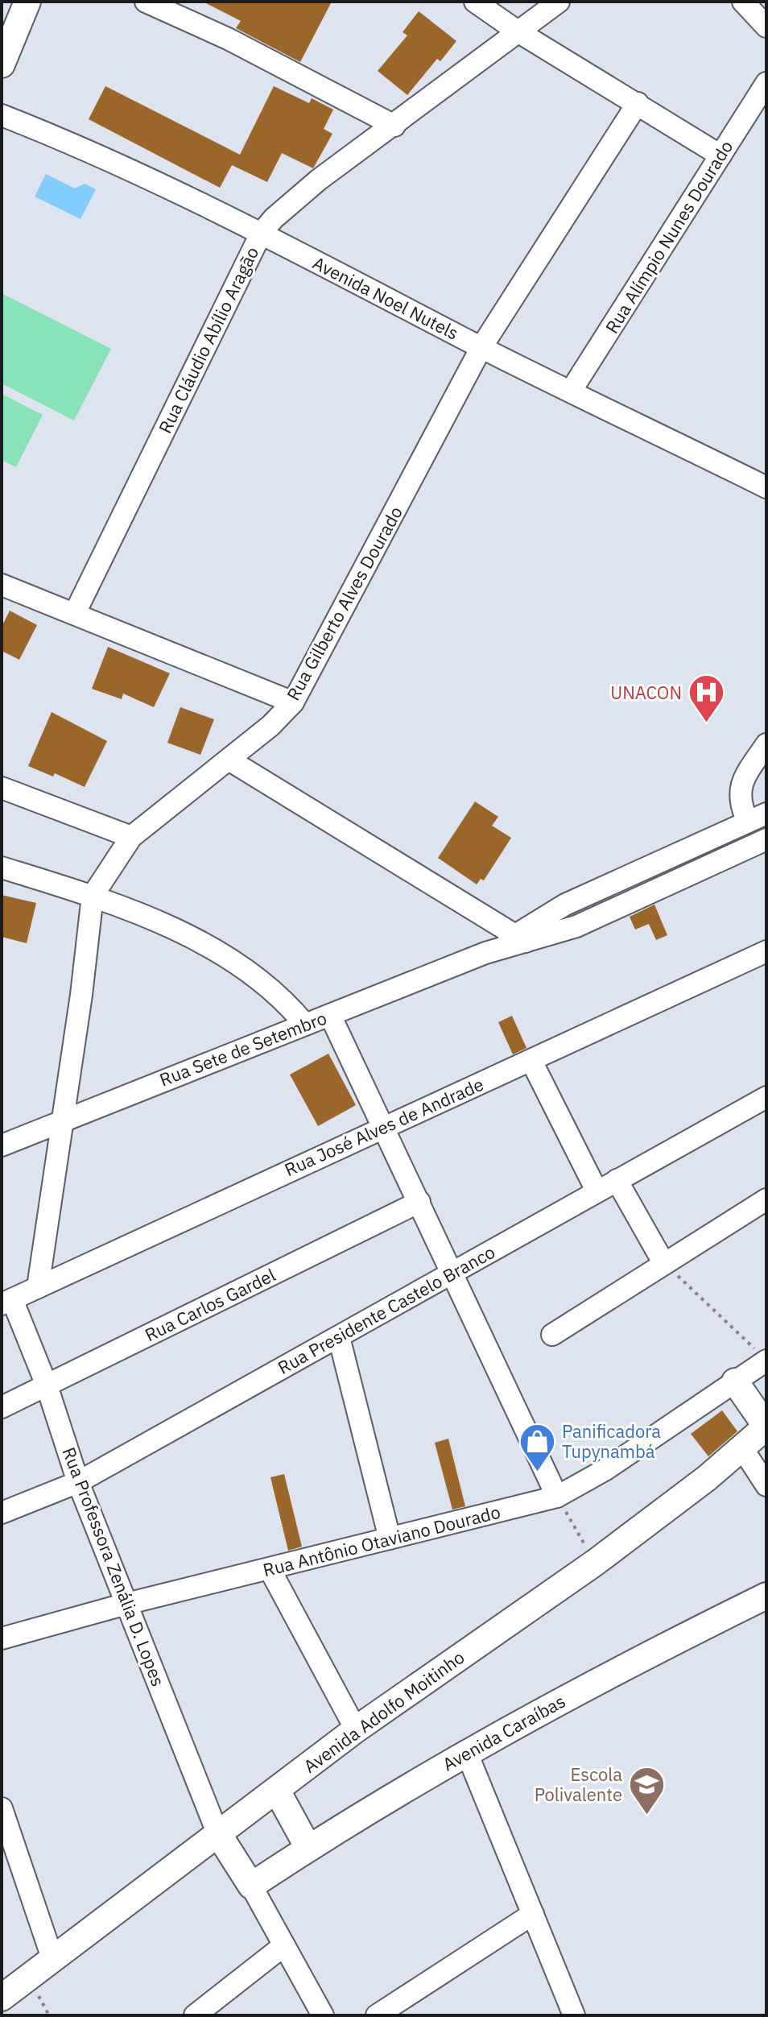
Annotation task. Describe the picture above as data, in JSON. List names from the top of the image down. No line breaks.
{"streets":{"main road":["Avenida Adolfo Moitinho","Avenida Caraíbas"],"street":["Rua Alímpio Nunes Dourado","Avenida Noel Nutels","Rua Cláudio Abílio Aragão","Rua Gilberto Alves Dourado","Rua Sete de Setembro","Rua José Alves de Andrade","Rua Carlos Gardel","Rua Presidente Castelo Branco","Rua Antônio Otaviano Dourado","Rua Professora Zenália D. Lopes"]},"crossings":[["Rua Alímpio Nunes Dourado","Avenida Noel Nutels"],["Avenida Noel Nutels","Rua Cláudio Abílio Aragão"],["Avenida Noel Nutels","Rua Gilberto Alves Dourado"],["Rua Gilberto Alves Dourado","Rua Sete de Setembro"],["Rua Gilberto Alves Dourado","Rua José Alves de Andrade"],["Rua José Alves de Andrade","Rua Professora Zenália D. Lopes"],["Rua Carlos Gardel","Rua Professora Zenália D. Lopes"],["Rua Presidente Castelo Branco","Rua Professora Zenália D. Lopes"],["Rua Antônio Otaviano Dourado","Rua Professora Zenália D. Lopes"],["Rua Professora Zenália D. Lopes","Avenida Adolfo Moitinho"]],"places":{"hospital":["UNACON"],"shop":["Panificadora Tupynambá"],"school or university":["Escola Polivalente"]}}
